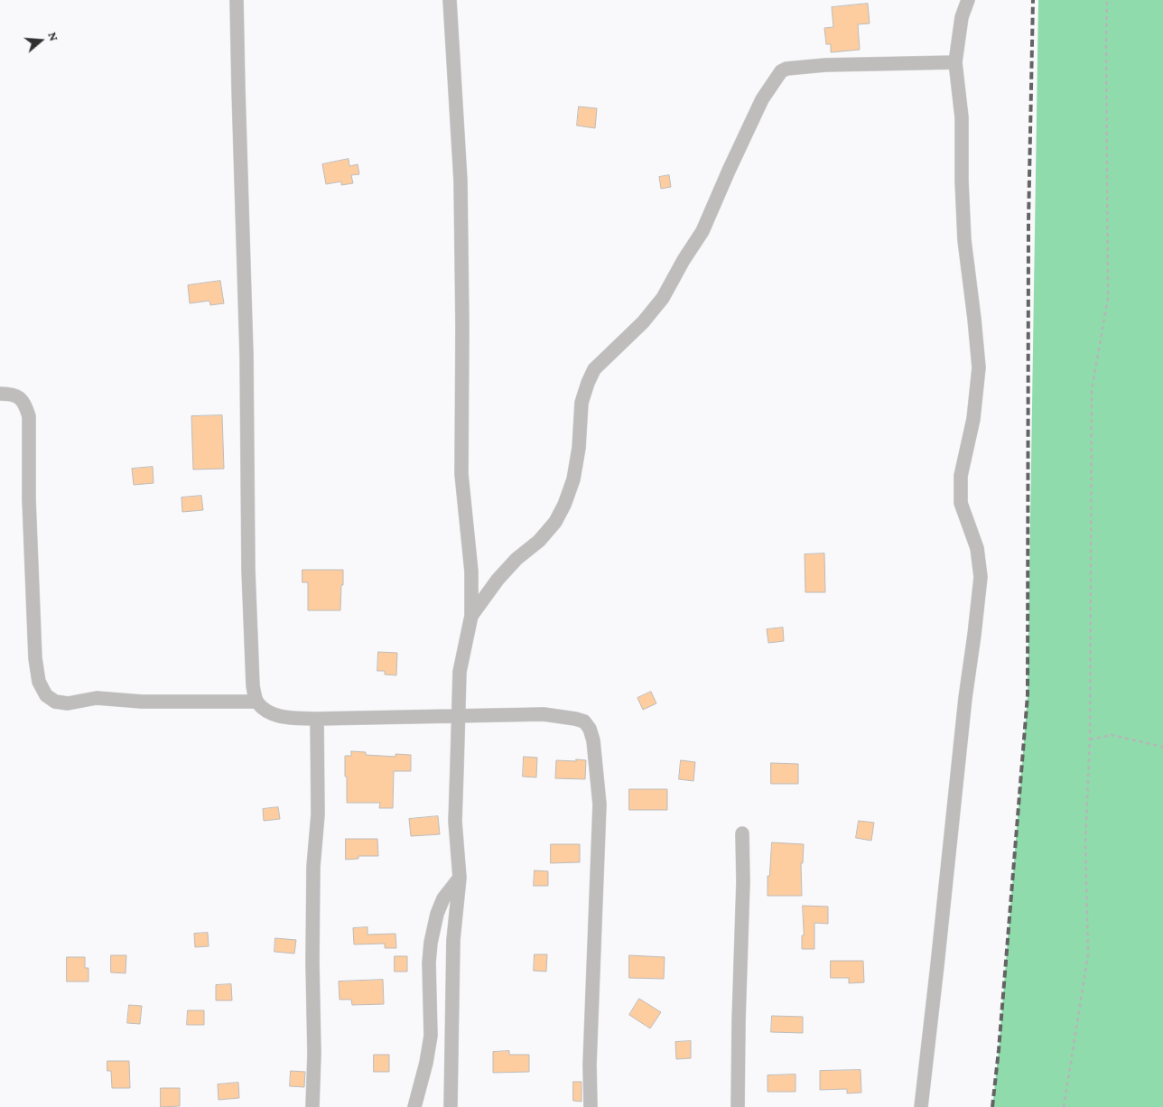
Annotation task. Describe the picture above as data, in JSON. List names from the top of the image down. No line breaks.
{"north":"right"}
